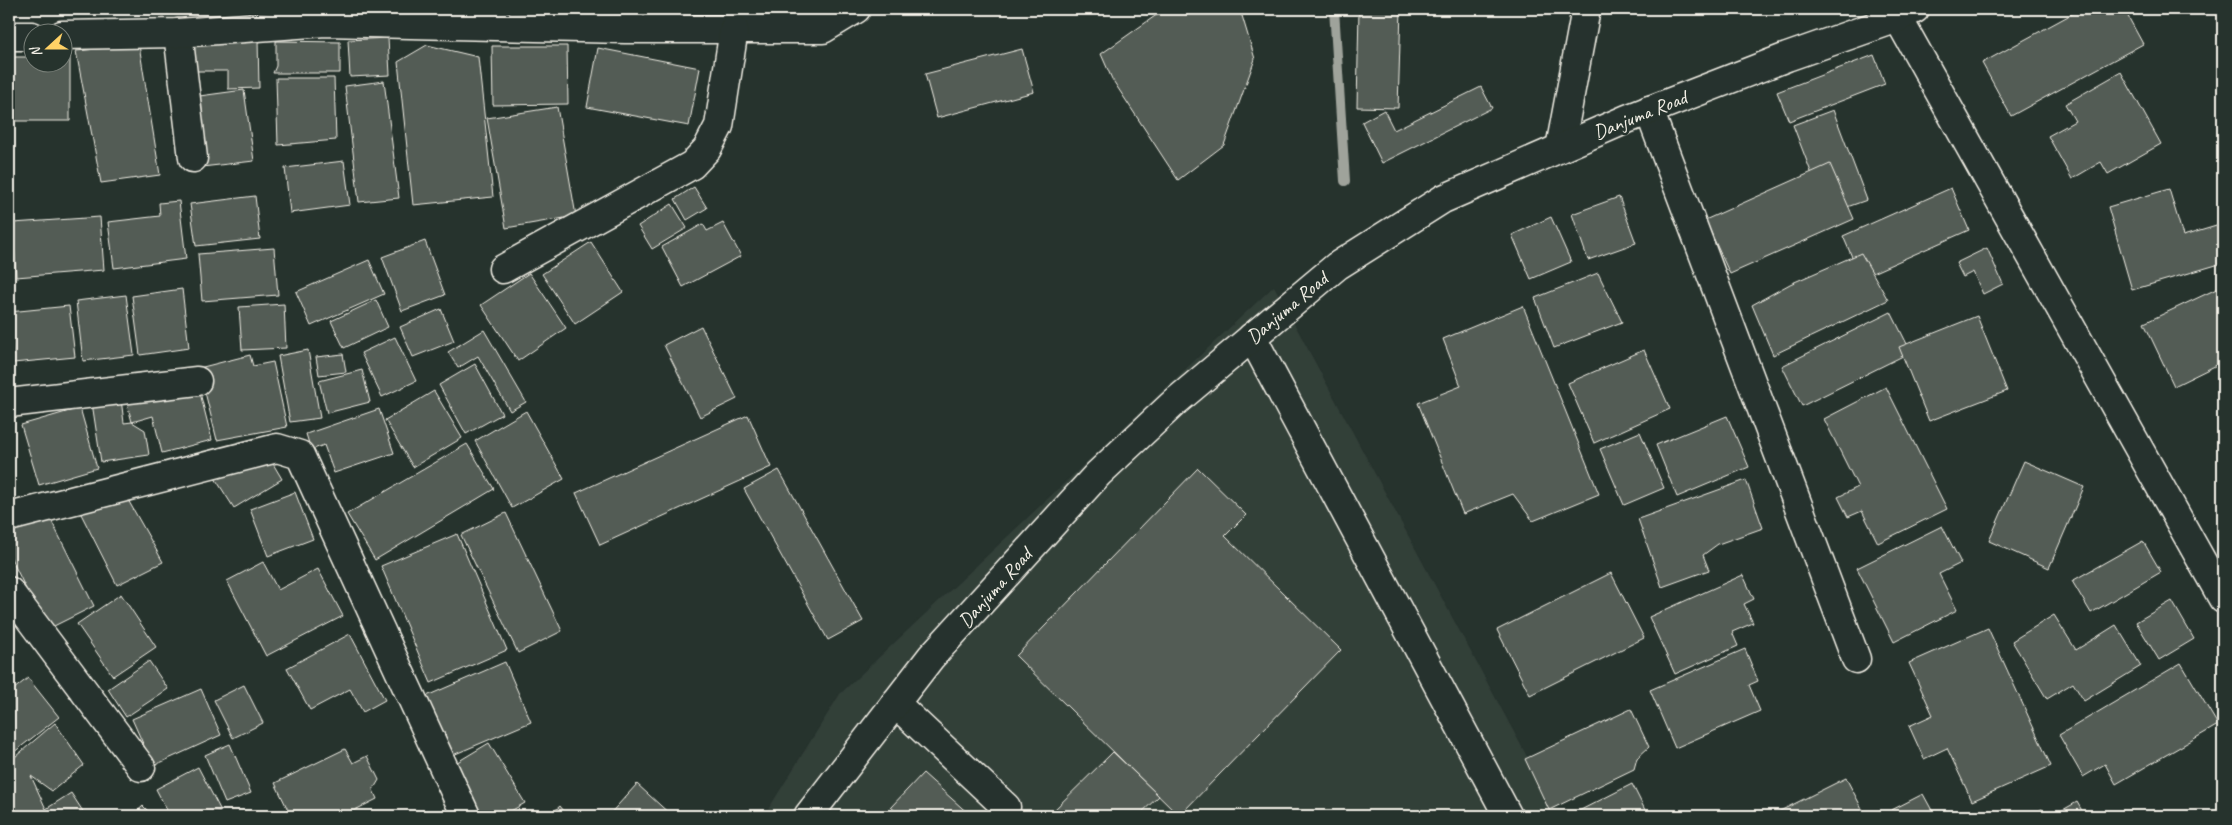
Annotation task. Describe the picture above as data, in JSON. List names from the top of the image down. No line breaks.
{"streets":{"street":["Danjuma Road"]},"north":"left"}
